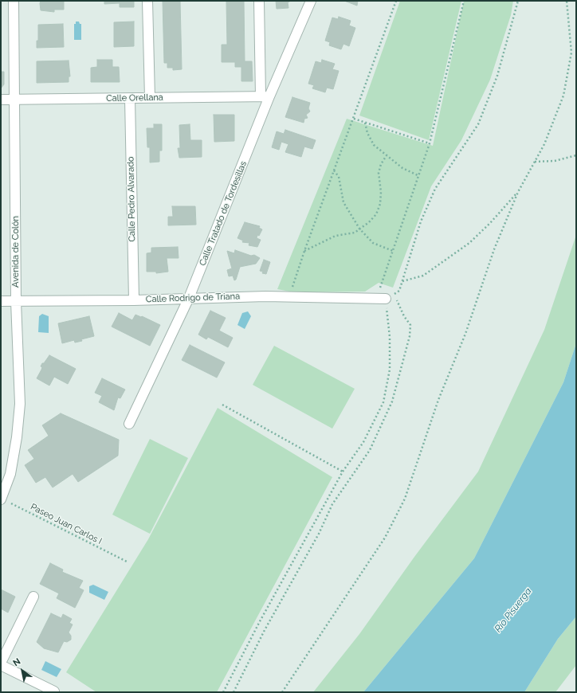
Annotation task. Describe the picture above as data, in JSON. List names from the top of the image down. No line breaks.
{"streets":{"street":["Calle Orellana","Calle Pedro Alvarado","Calle Tratado de Tordesillas","Avenida de Colón","Calle Rodrigo de Triana"],"path":["Paseo Juan Carlos I"]},"crossings":[["Calle Orellana","Calle Pedro Alvarado"],["Calle Orellana","Calle Tratado de Tordesillas"],["Calle Orellana","Avenida de Colón"],["Calle Pedro Alvarado","Calle Rodrigo de Triana"],["Calle Tratado de Tordesillas","Calle Rodrigo de Triana"],["Avenida de Colón","Calle Rodrigo de Triana"],["Avenida de Colón","Paseo Juan Carlos I"]],"water":["Río Pisuerga"],"north":"top left"}
